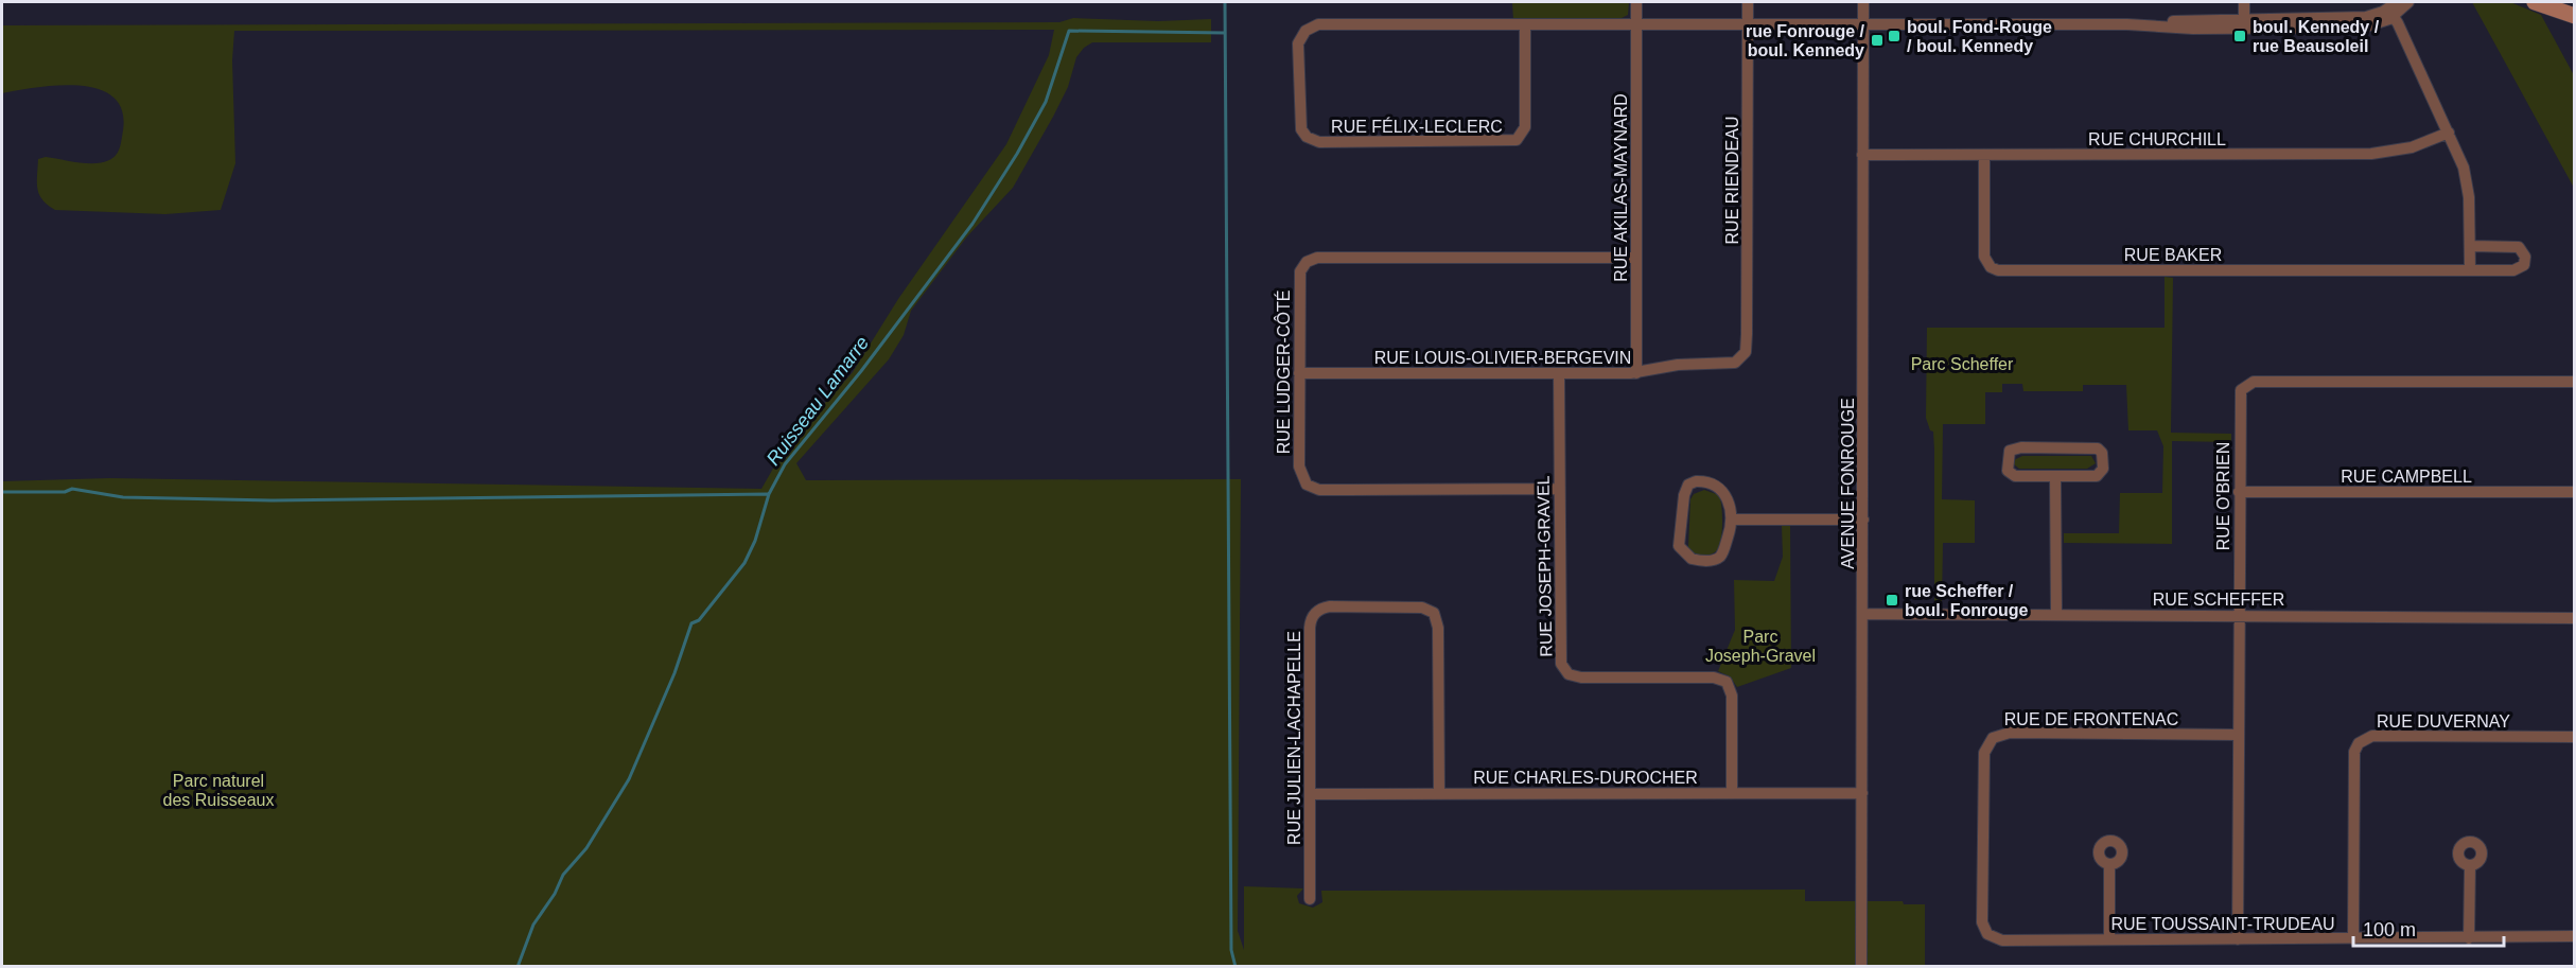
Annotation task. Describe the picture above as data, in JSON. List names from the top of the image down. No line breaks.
{"streets":{"street":["RUE FÉLIX-LECLERC","RUE CHURCHILL","RUE RIENDEAU","RUE AKILAS-MAYNARD","RUE BAKER","RUE LOUIS-OLIVIER-BERGEVIN","RUE LUDGER-CÔTÉ","RUE CAMPBELL","AVENUE FONROUGE","RUE O'BRIEN","RUE JOSEPH-GRAVEL","RUE SCHEFFER","RUE DE FRONTENAC","RUE DUVERNAY","RUE JULIEN-LACHAPELLE","RUE CHARLES-DUROCHER","RUE TOUSSAINT-TRUDEAU"]},"crossings":[["RUE CHURCHILL","RUE BAKER"],["RUE CHURCHILL","AVENUE FONROUGE"],["RUE RIENDEAU","RUE LOUIS-OLIVIER-BERGEVIN"],["RUE AKILAS-MAYNARD","RUE LOUIS-OLIVIER-BERGEVIN"],["RUE AKILAS-MAYNARD","RUE LUDGER-CÔTÉ"],["RUE LOUIS-OLIVIER-BERGEVIN","RUE LUDGER-CÔTÉ"],["RUE LOUIS-OLIVIER-BERGEVIN","RUE JOSEPH-GRAVEL"],["RUE LUDGER-CÔTÉ","RUE JOSEPH-GRAVEL"],["RUE CAMPBELL","RUE O'BRIEN"],["AVENUE FONROUGE","RUE SCHEFFER"],["AVENUE FONROUGE","RUE CHARLES-DUROCHER"],["RUE O'BRIEN","RUE SCHEFFER"],["RUE O'BRIEN","RUE DE FRONTENAC"],["RUE O'BRIEN","RUE TOUSSAINT-TRUDEAU"],["RUE JOSEPH-GRAVEL","RUE CHARLES-DUROCHER"],["RUE DE FRONTENAC","RUE TOUSSAINT-TRUDEAU"],["RUE DUVERNAY","RUE TOUSSAINT-TRUDEAU"],["RUE JULIEN-LACHAPELLE","RUE CHARLES-DUROCHER"]],"water":["Ruisseau Lamarre"],"parks":["Parc Scheffer","Parc Joseph-Gravel","Parc naturel des Ruisseaux"],"places":{"transit":["boul. Fond-Rouge / boul. Kennedy","boul. Kennedy / rue Beausoleil","rue Fonrouge / boul. Kennedy","rue Scheffer / boul. Fonrouge"]},"scale_bar":"100 m"}
